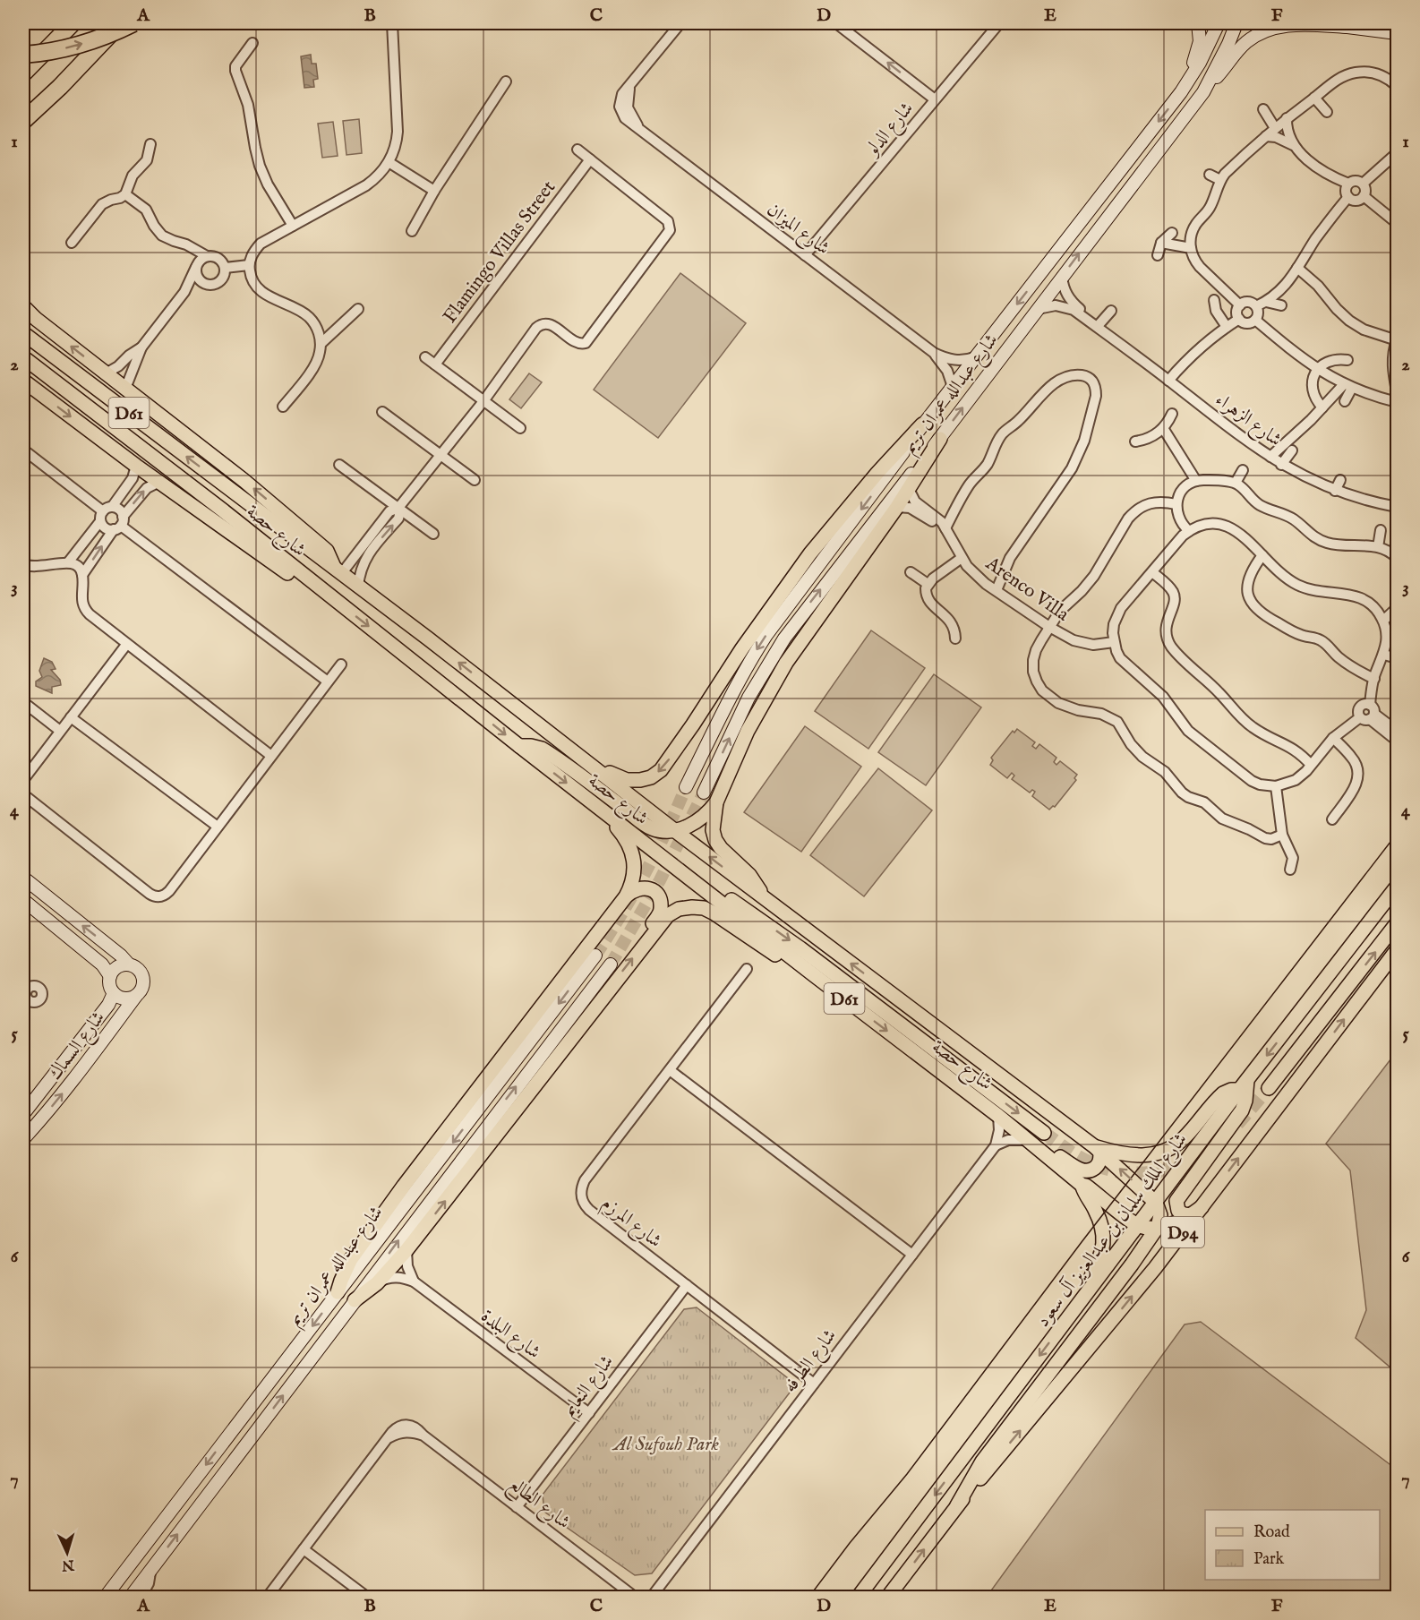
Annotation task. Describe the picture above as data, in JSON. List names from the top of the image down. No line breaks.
{"streets":{"main road":["D61","شارع حصة","شارع الملك سلمان بن عبدالعزيز آل سعود","D94"],"street":["شارع الدلو","شارع الميزان","Flamingo Villas Street","شارع عبدالله عمران تريم","شارع الزهراء","Arenco Villa","شارع السماك","شارع المرزم","شارع البلدة","شارع الطرفه","شارع النعايم","شارع الطالع"]},"crossings":[["شارع الدلو","شارع الميزان"],["شارع الميزان","شارع عبدالله عمران تريم"],["شارع عبدالله عمران تريم","شارع الزهراء"],["شارع حصة","شارع الملك سلمان بن عبدالعزيز آل سعود"],["شارع المرزم","شارع الطرفه"],["شارع المرزم","شارع النعايم"],["شارع البلدة","شارع النعايم"],["شارع النعايم","شارع الطالع"]],"parks":["Al Sufouh Park"],"legend":["Road","Park"],"north":"bottom","grid":{"columns":["A","B","C","D","E","F"],"rows":["1","2","3","4","5","6","7"]}}
